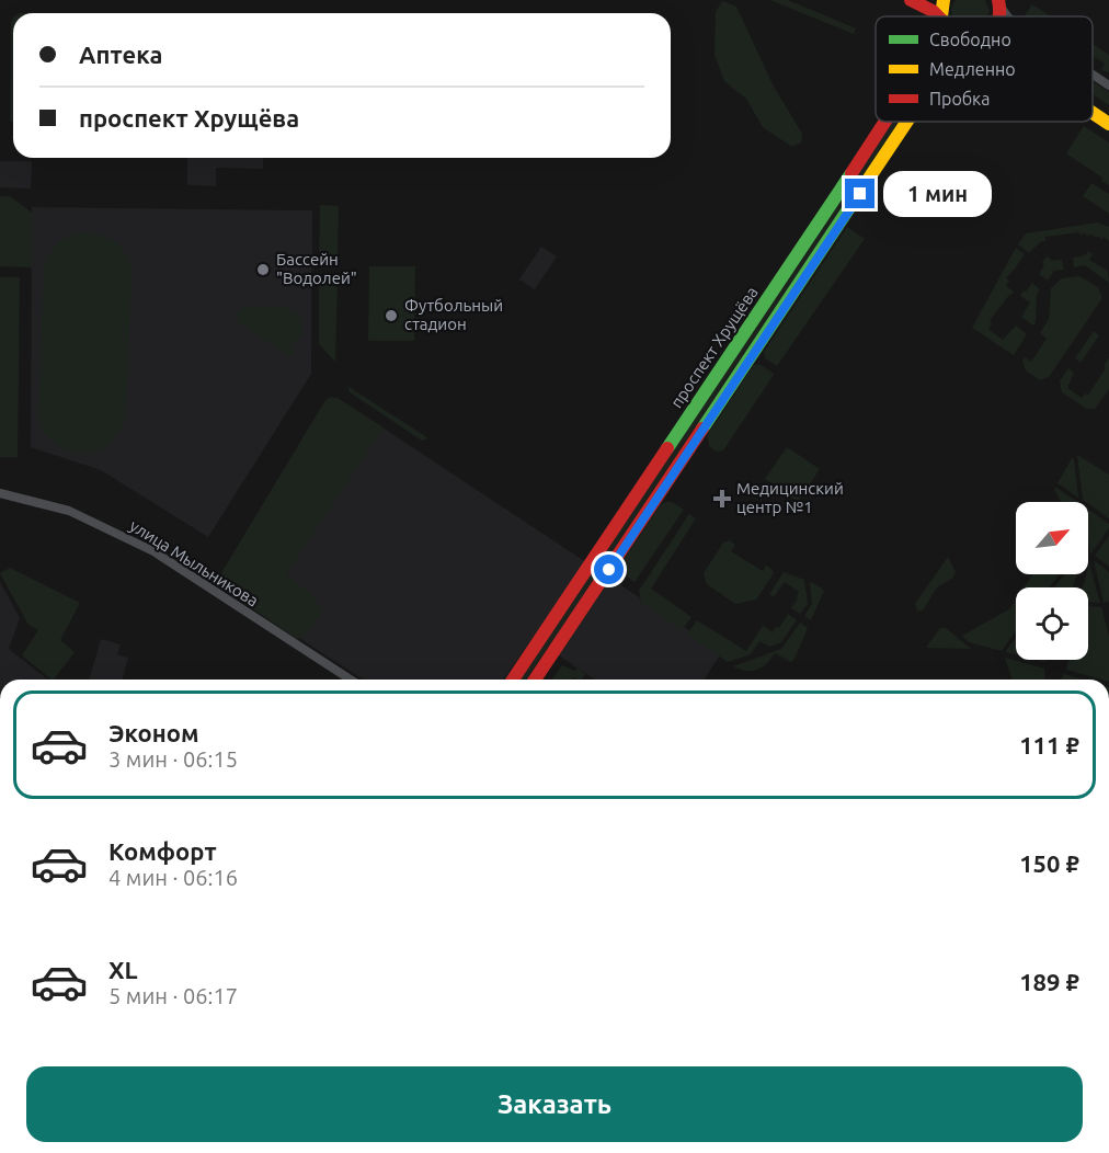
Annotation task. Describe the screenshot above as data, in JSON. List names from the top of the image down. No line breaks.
{"streets":{"main road":["проспект Хрущёва"],"street":["улица Мыльникова"]},"places":{"other":["Бассейн \"Водолей\"","Футбольный стадион"],"health":["Медицинский центр №1"]},"legend":["Свободно","Медленно","Пробка"],"north":"top right","page":{"banner":["Аптека","проспект Хрущёва"],"bubble":"1 мин","list":[{"name":"Эконом","note":"3 мин · 06:15","value":"111 ₽"},{"name":"Комфорт","note":"4 мин · 06:16","value":"150 ₽"},{"name":"XL","note":"5 мин · 06:17","value":"189 ₽"}],"buttons":"Заказать"}}
